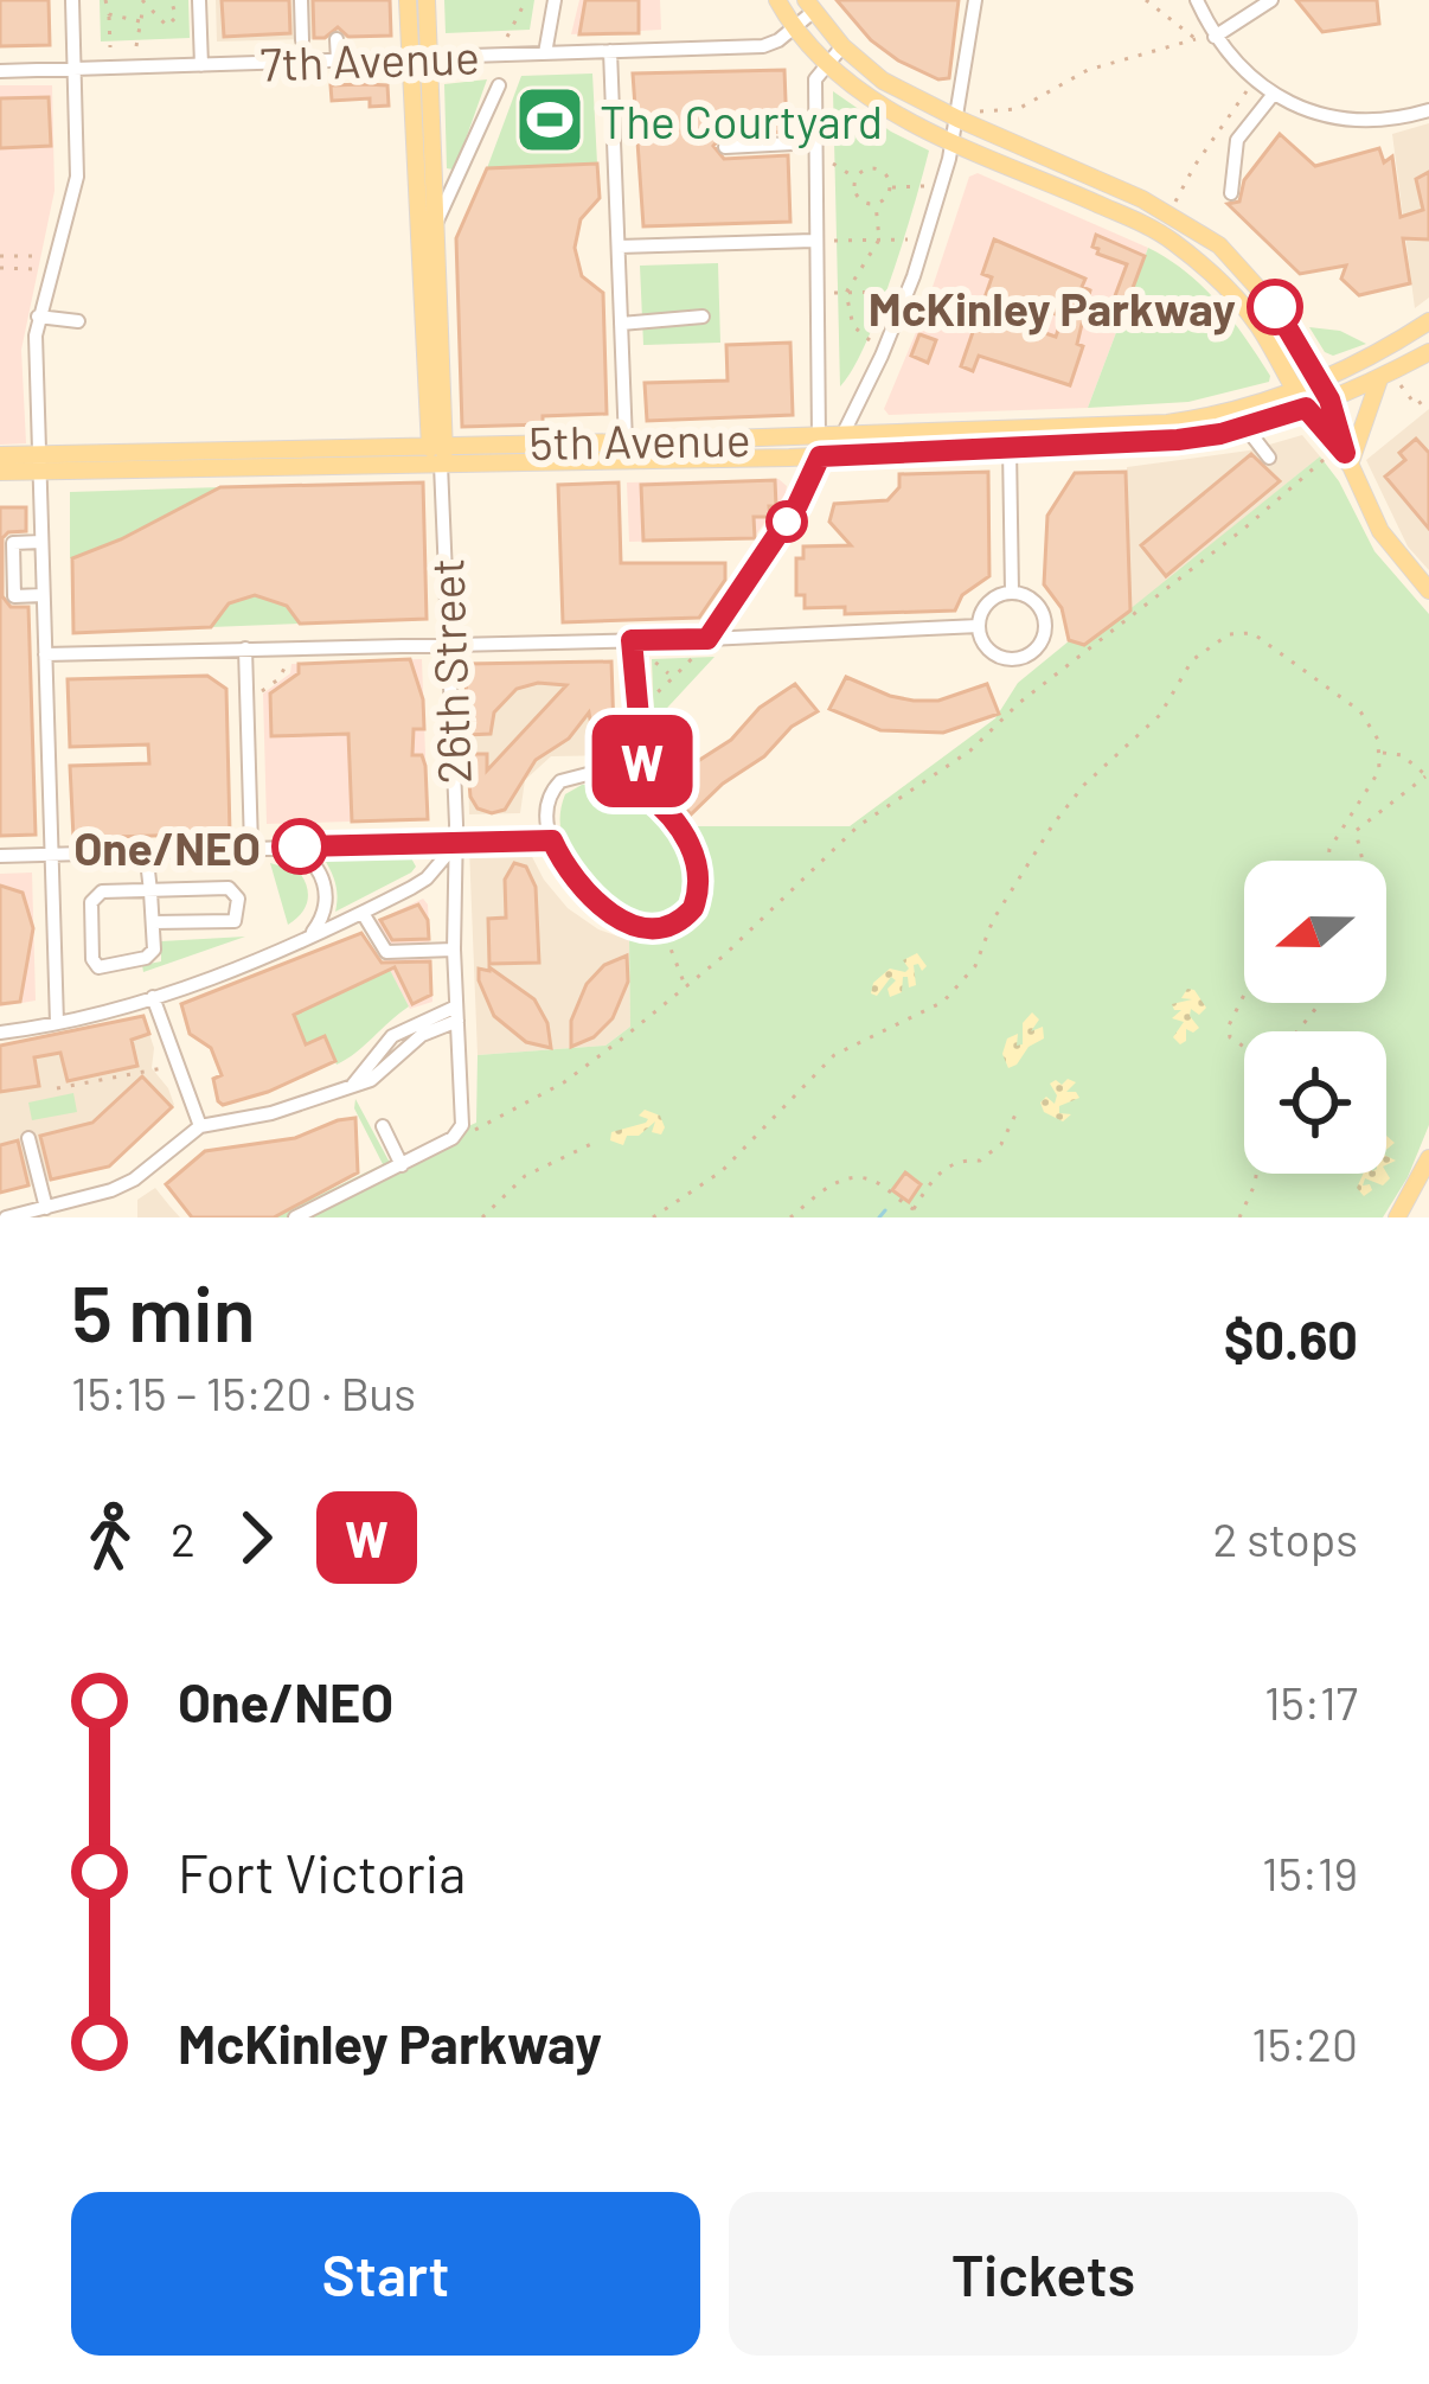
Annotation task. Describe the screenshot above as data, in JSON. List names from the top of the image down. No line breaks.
{"streets":{"main road":["5th Avenue","26th Street"],"street":["7th Avenue"]},"crossings":[["7th Avenue","26th Street"],["5th Avenue","26th Street"]],"places":{"sports":["The Courtyard"],"other":["McKinley Parkway","One/NEO"]},"lines":["bus line W"],"north":"left","page":{"on_map":"W","heading":["5 min","15:15 – 15:20 · Bus","$0.60"],"legs":["2","W","2 stops"],"list":[{"name":"One/NEO","value":"15:17"},{"name":"Fort Victoria","value":"15:19"},{"name":"McKinley Parkway","value":"15:20"}],"buttons":["Start","Tickets"]}}
